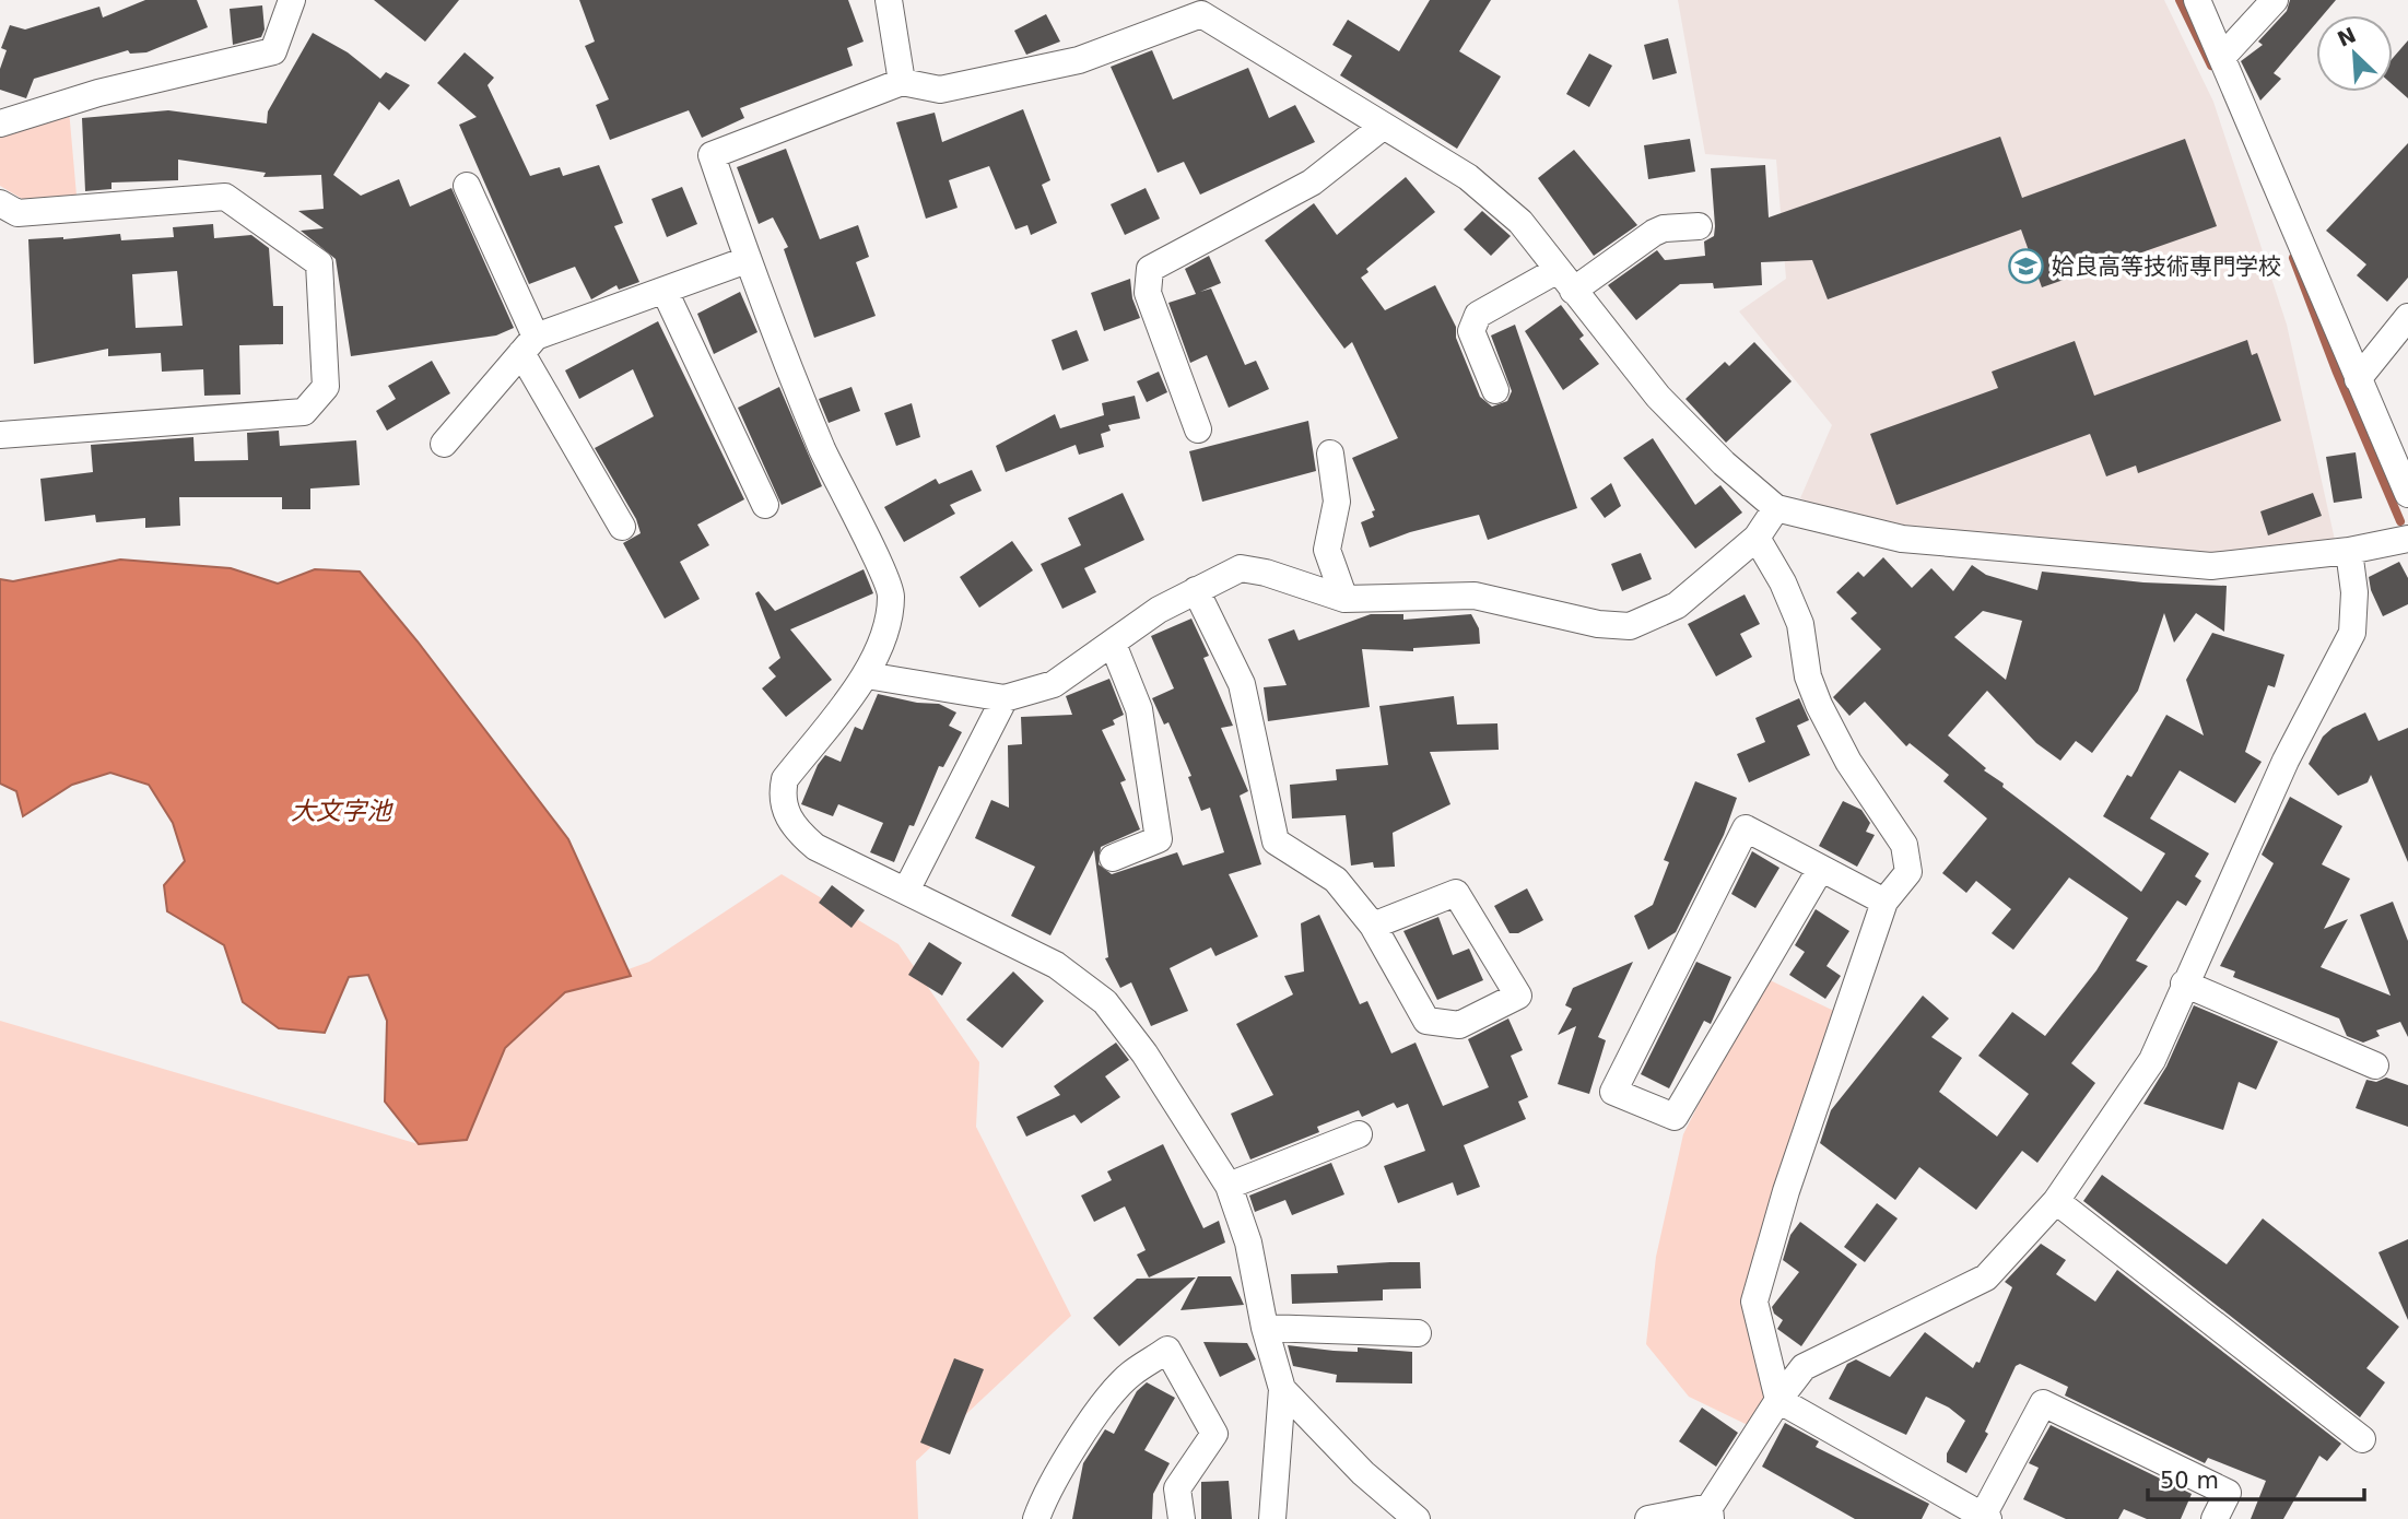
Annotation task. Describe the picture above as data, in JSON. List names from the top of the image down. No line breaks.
{"water":["大文字池"],"places":{"school or university":["姶良高等技術専門学校"]},"scale_bar":"50 m","north":"top left"}
